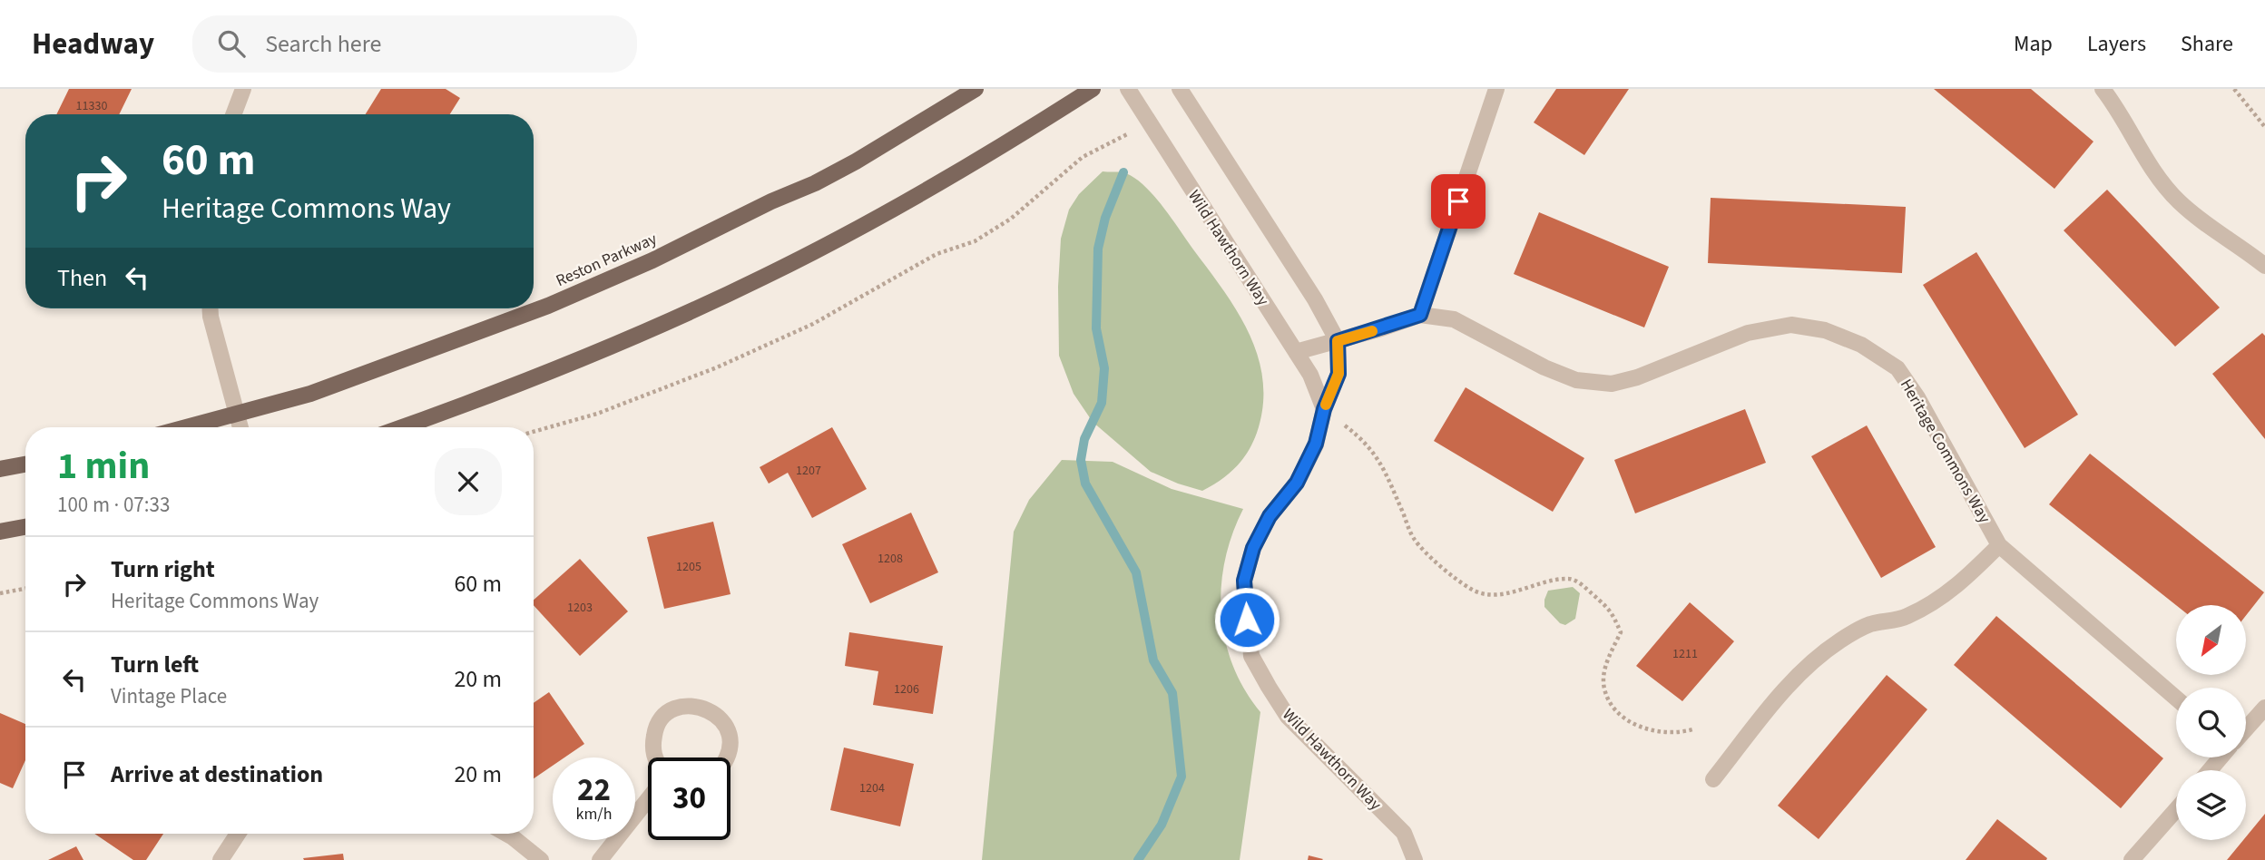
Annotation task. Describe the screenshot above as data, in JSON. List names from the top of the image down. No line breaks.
{"streets":{"main road":["Reston Parkway"],"street":["Wild Hawthorn Way","Heritage Commons Way"]},"crossings":[["Wild Hawthorn Way","Heritage Commons Way"]],"house_numbers":["11330","1207","1208","1205","1203","1211","1206","1204"],"north":"bottom left","page":{"header":"Headway","search":"Search here","nav":["Map","Layers","Share"],"turn":["60 m","Heritage Commons Way"],"then":"Then","heading":["1 min","100 m · 07:33"],"list":[{"name":"Turn right","note":"Heritage Commons Way","value":"60 m"},{"name":"Turn left","note":"Vintage Place","value":"20 m"},{"name":"Arrive at destination","value":"20 m"}],"speed":"22 km/h","limit":"30"}}
